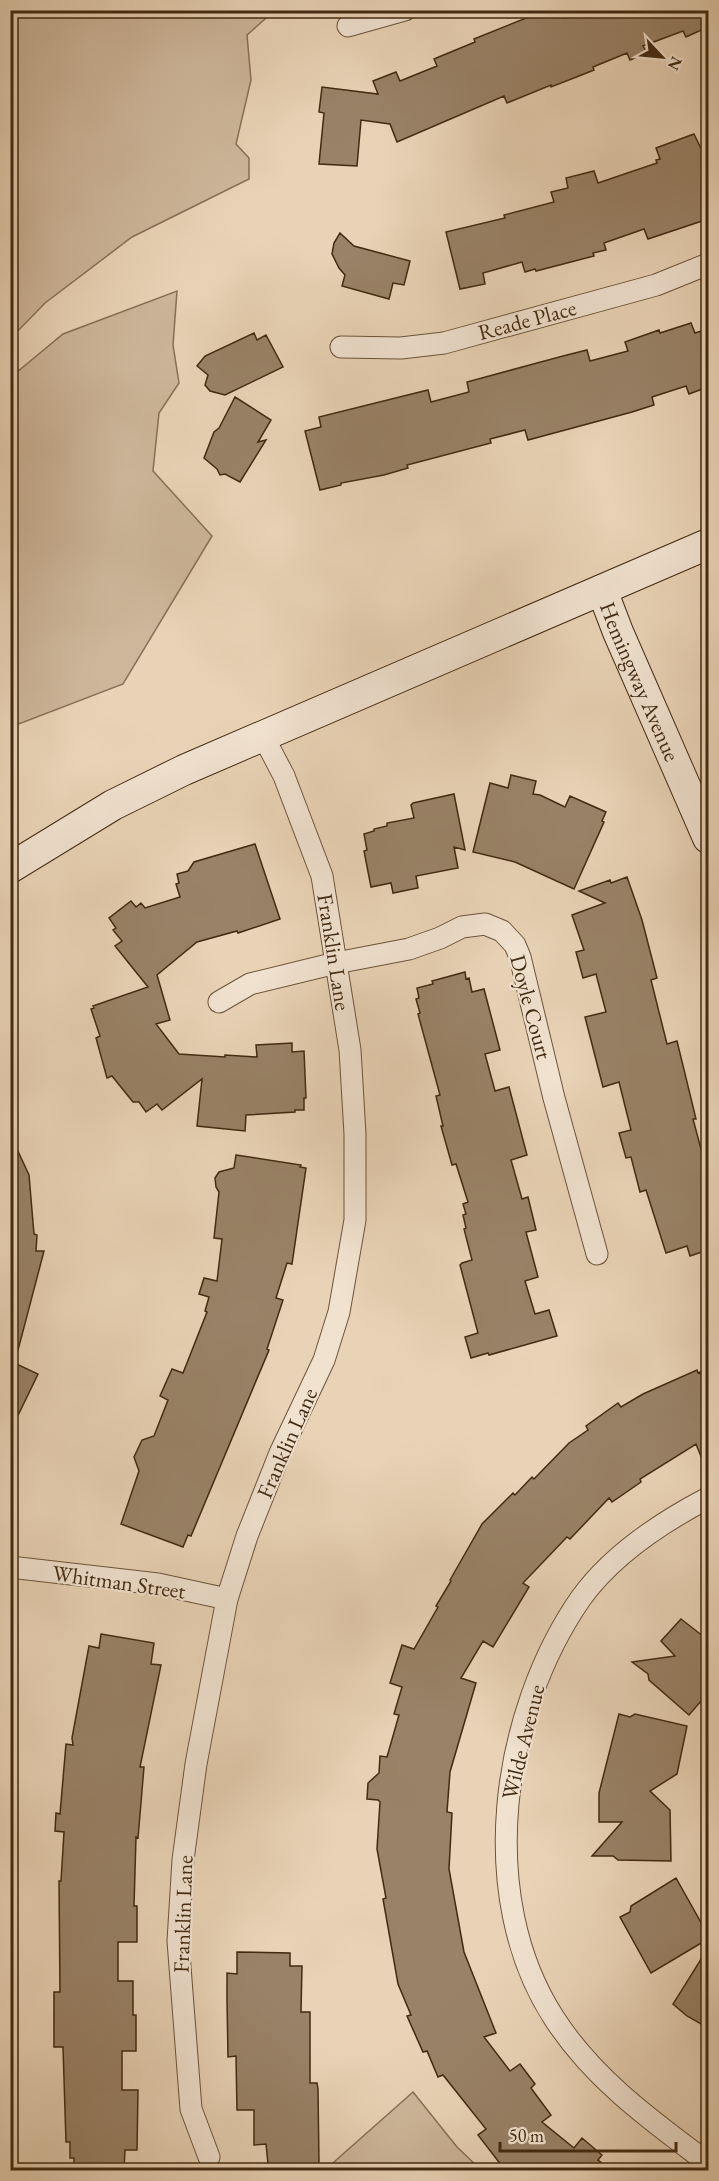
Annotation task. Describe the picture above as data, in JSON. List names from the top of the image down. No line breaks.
{"streets":{"main road":["Hemingway Avenue"],"street":["Reade Place","Franklin Lane","Doyle Court","Whitman Street","Wilde Avenue"]},"crossings":[["Franklin Lane","Doyle Court"],["Franklin Lane","Whitman Street"]],"scale_bar":"50 m","north":"bottom right"}
